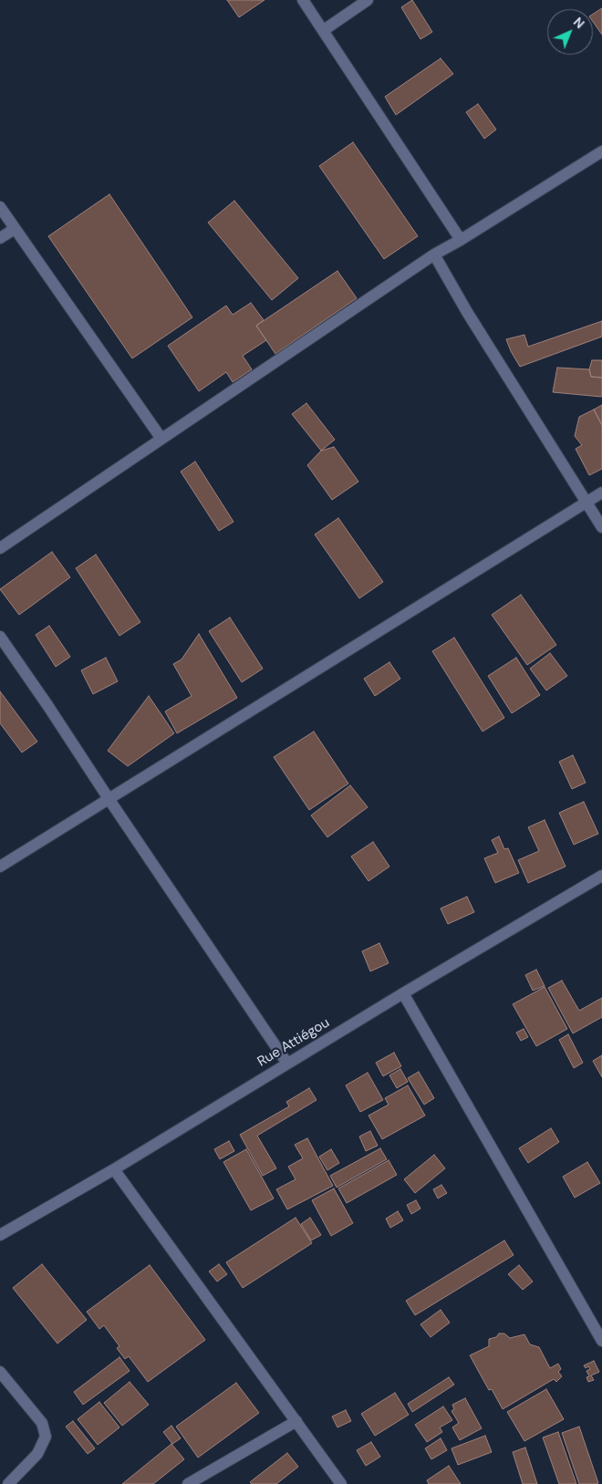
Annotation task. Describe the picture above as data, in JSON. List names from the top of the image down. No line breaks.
{"streets":{"street":["Rue Attiégou"]},"north":"top right"}
